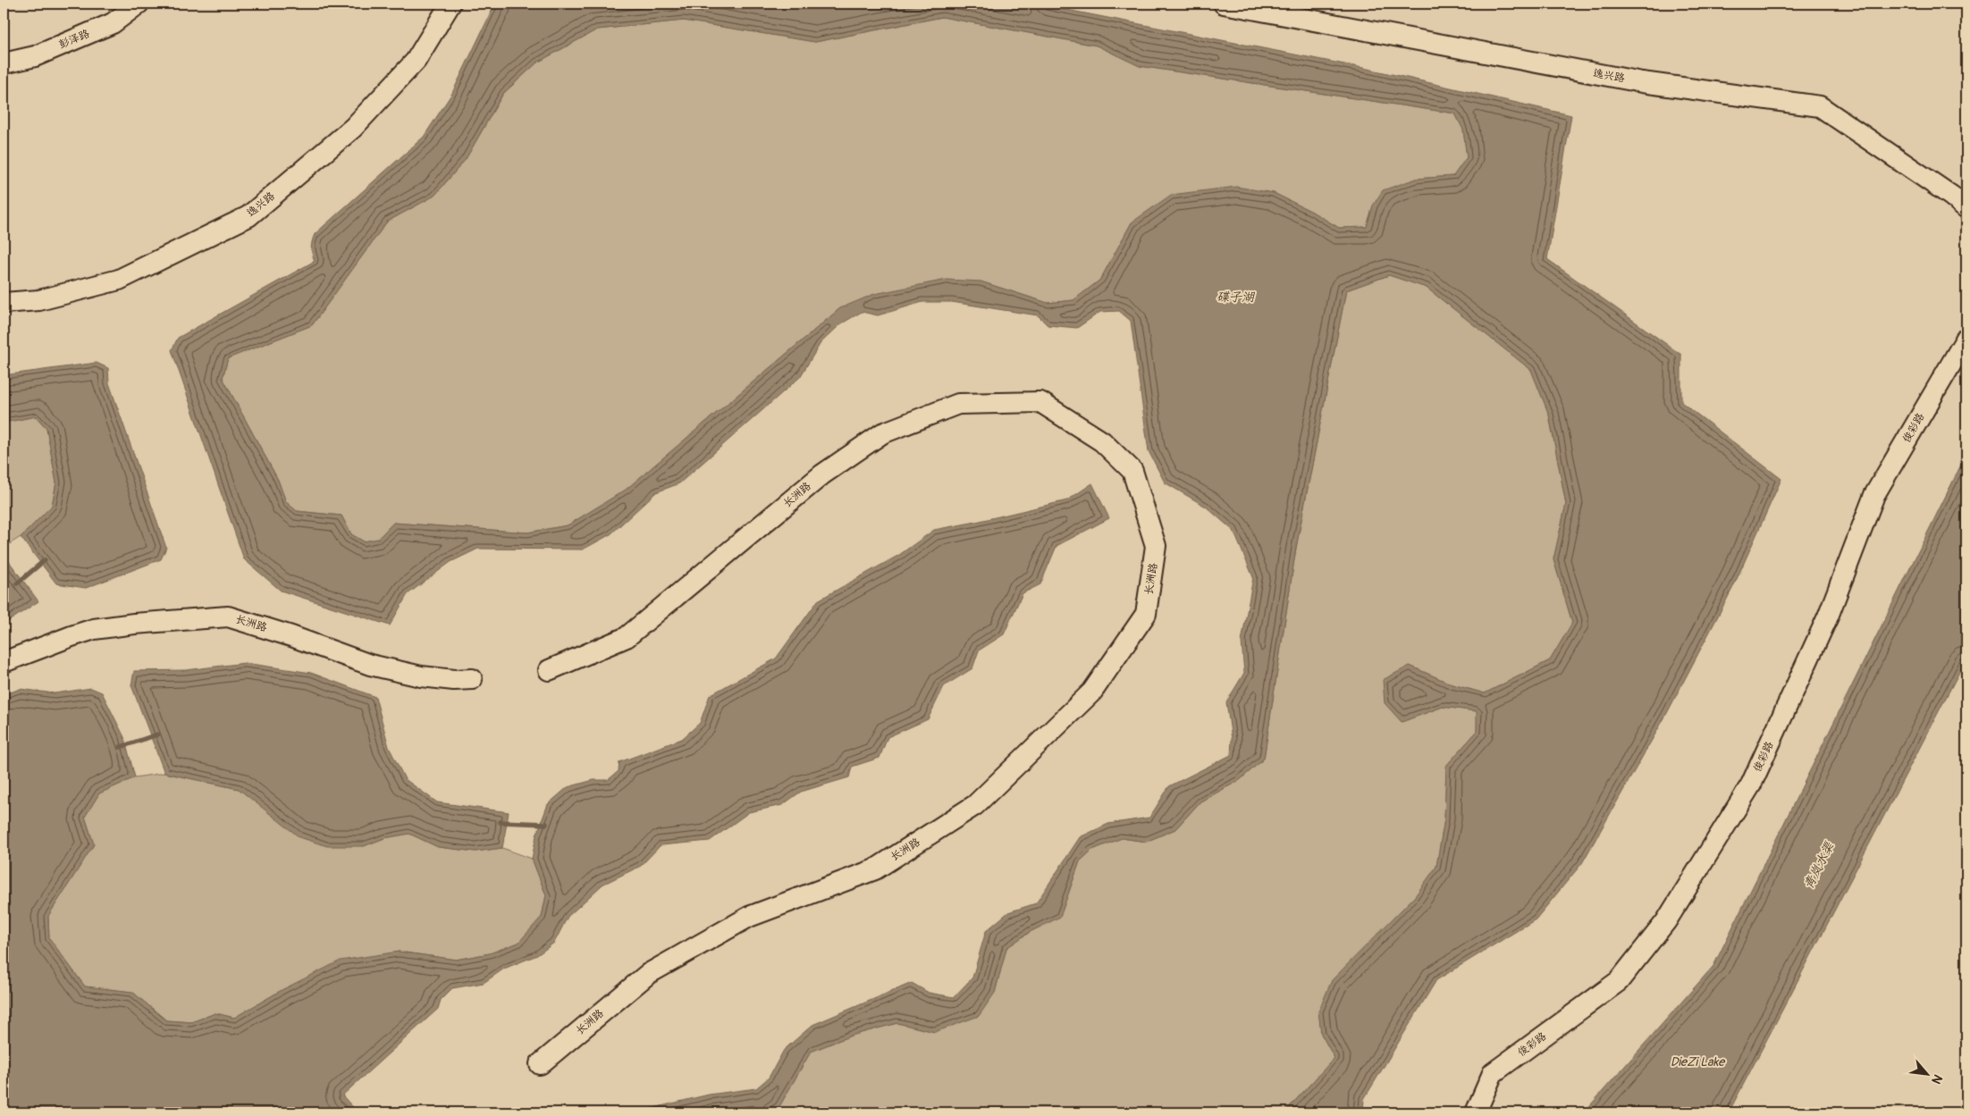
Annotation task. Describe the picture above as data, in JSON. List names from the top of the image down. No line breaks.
{"streets":{"street":["彭泽路","逸兴路","俊彩路","长洲路"]},"water":["碟子湖","青岚水渠","DieZi Lake"],"north":"bottom right"}
